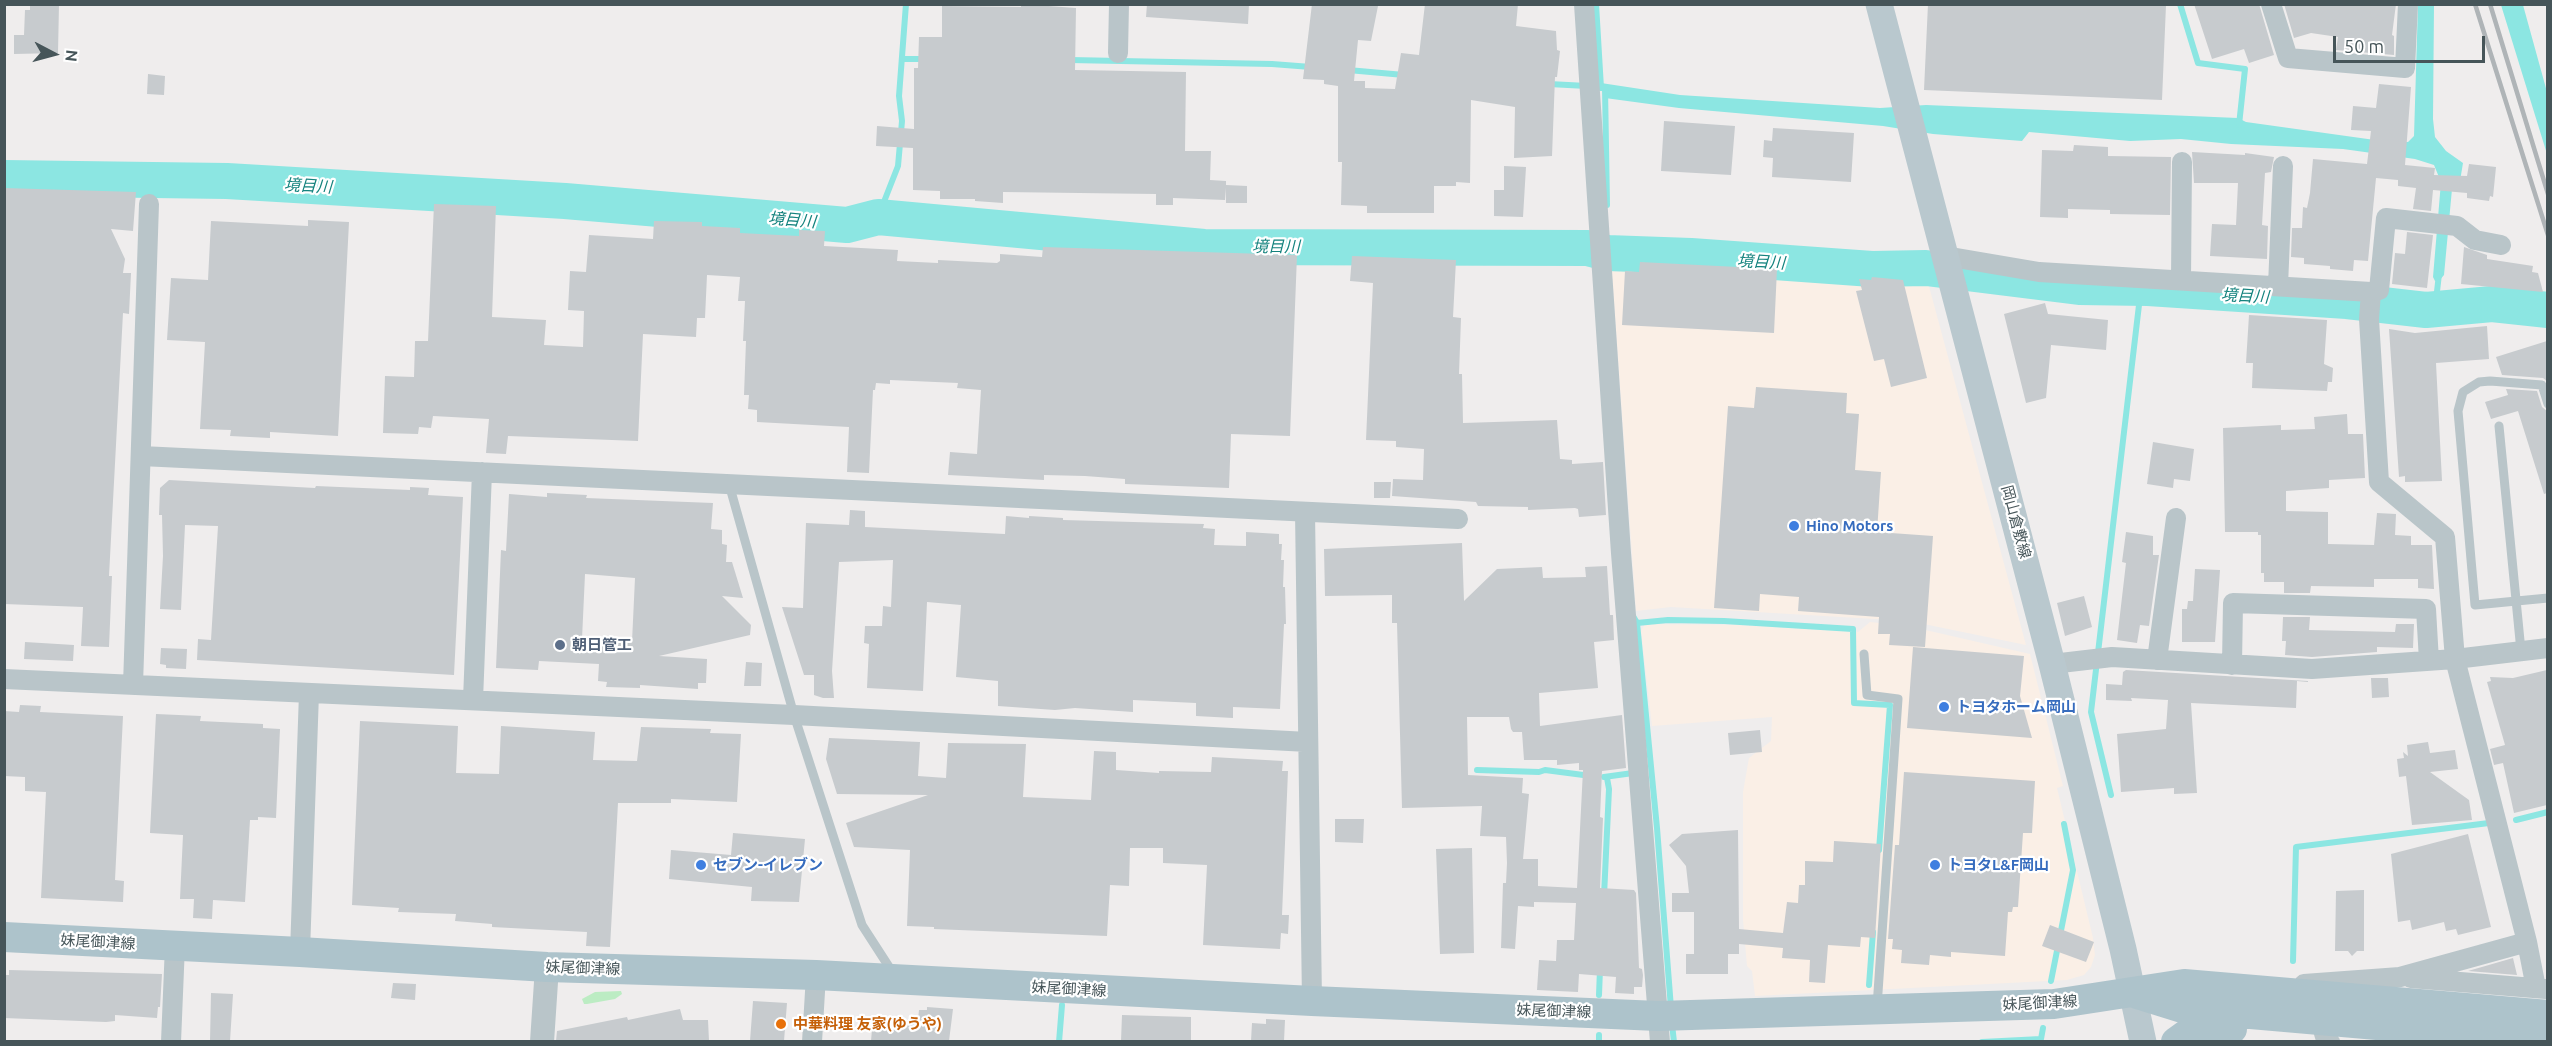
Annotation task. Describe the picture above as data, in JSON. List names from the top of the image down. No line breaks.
{"streets":{"main road":["岡山倉敷線","妹尾御津線"]},"crossings":[["岡山倉敷線","妹尾御津線"]],"water":["境目川"],"places":["Hino Motors","朝日管工","トヨタホーム岡山","セブン-イレブン","トヨタL&F岡山","中華料理 友家(ゆうや)"],"scale_bar":"50 m","north":"right"}
